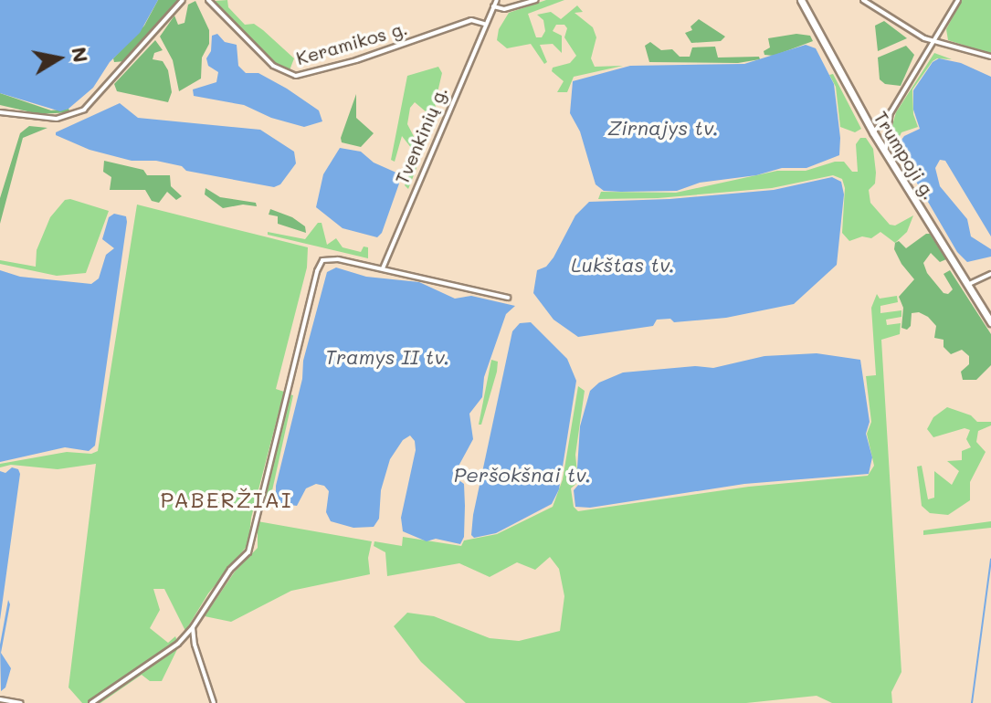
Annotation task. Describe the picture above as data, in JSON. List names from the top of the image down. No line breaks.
{"streets":{"main road":["Trumpoji g."],"street":["Keramikos g.","Tvenkinių g."]},"crossings":[["Keramikos g.","Tvenkinių g."]],"districts":["PABERŽIAI"],"water":["Zirnajys tv.","Lukštas tv.","Tramys II tv.","Peršokšnai tv."],"north":"right"}
